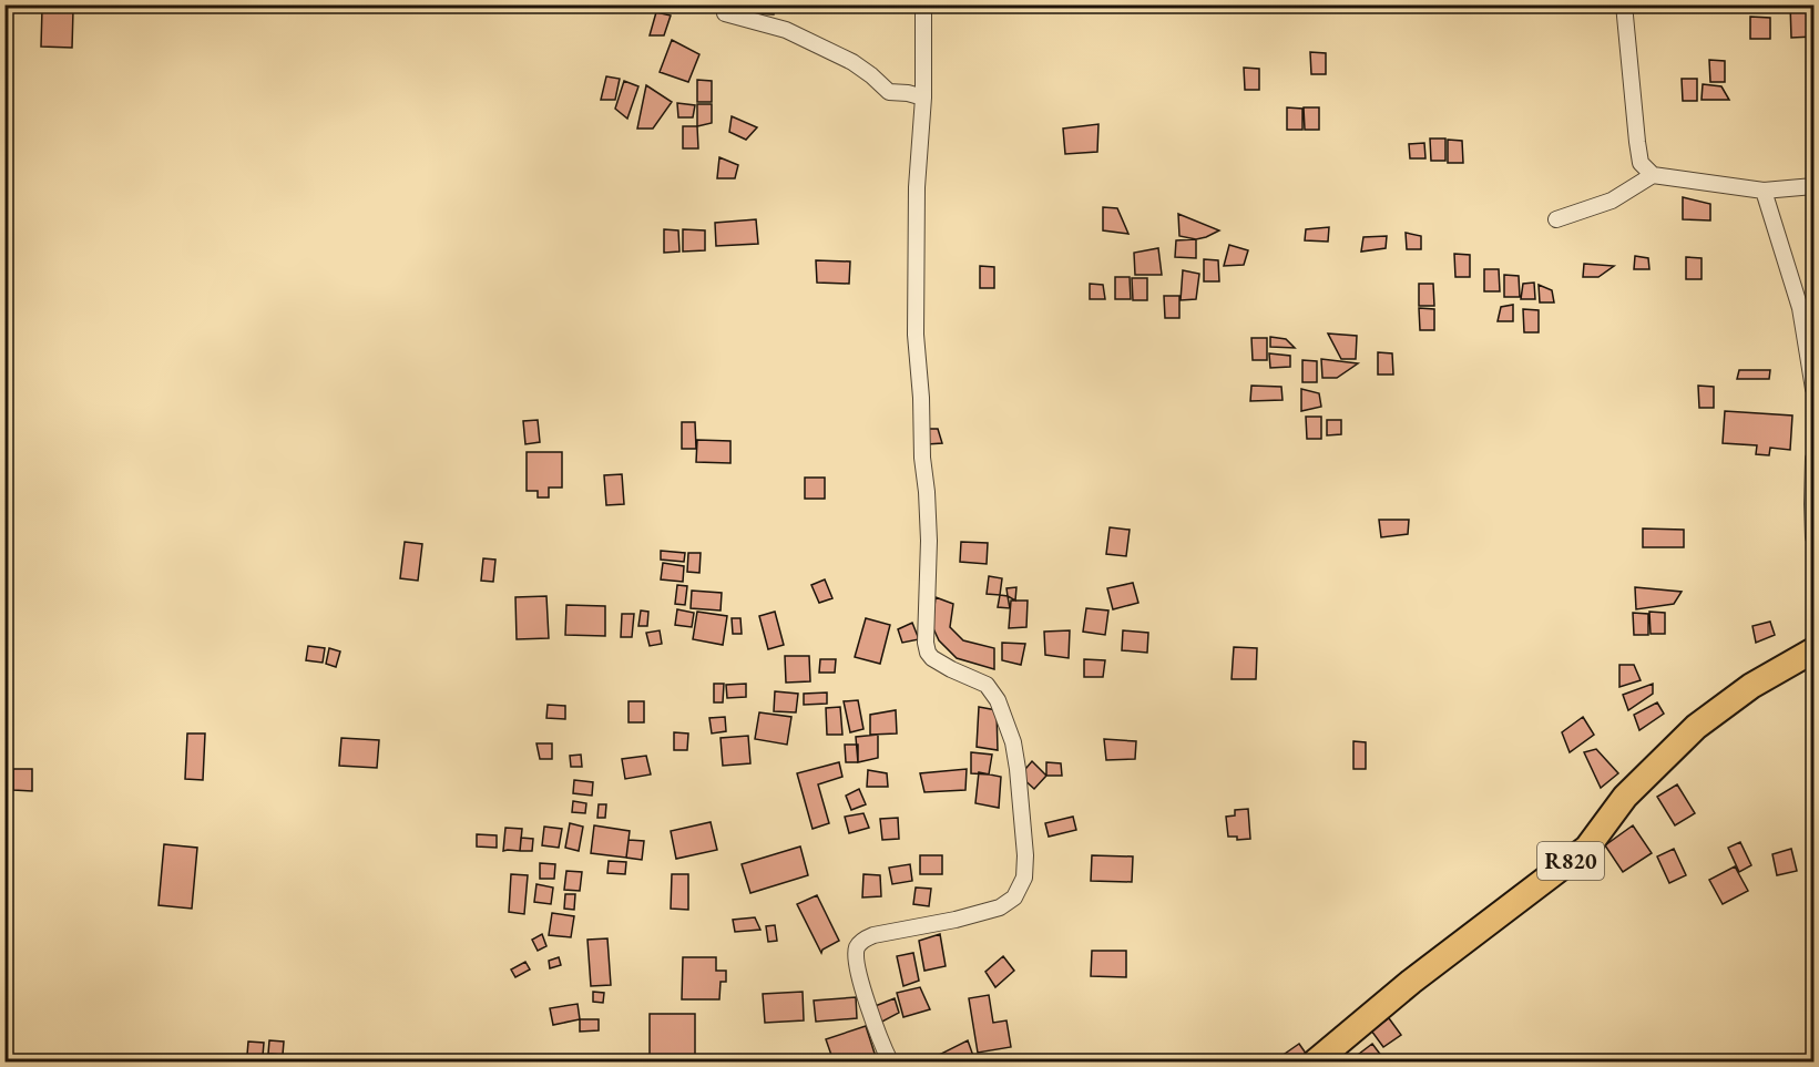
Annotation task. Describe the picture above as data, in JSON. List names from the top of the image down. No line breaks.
{"streets":{"main road":["R820"]}}
